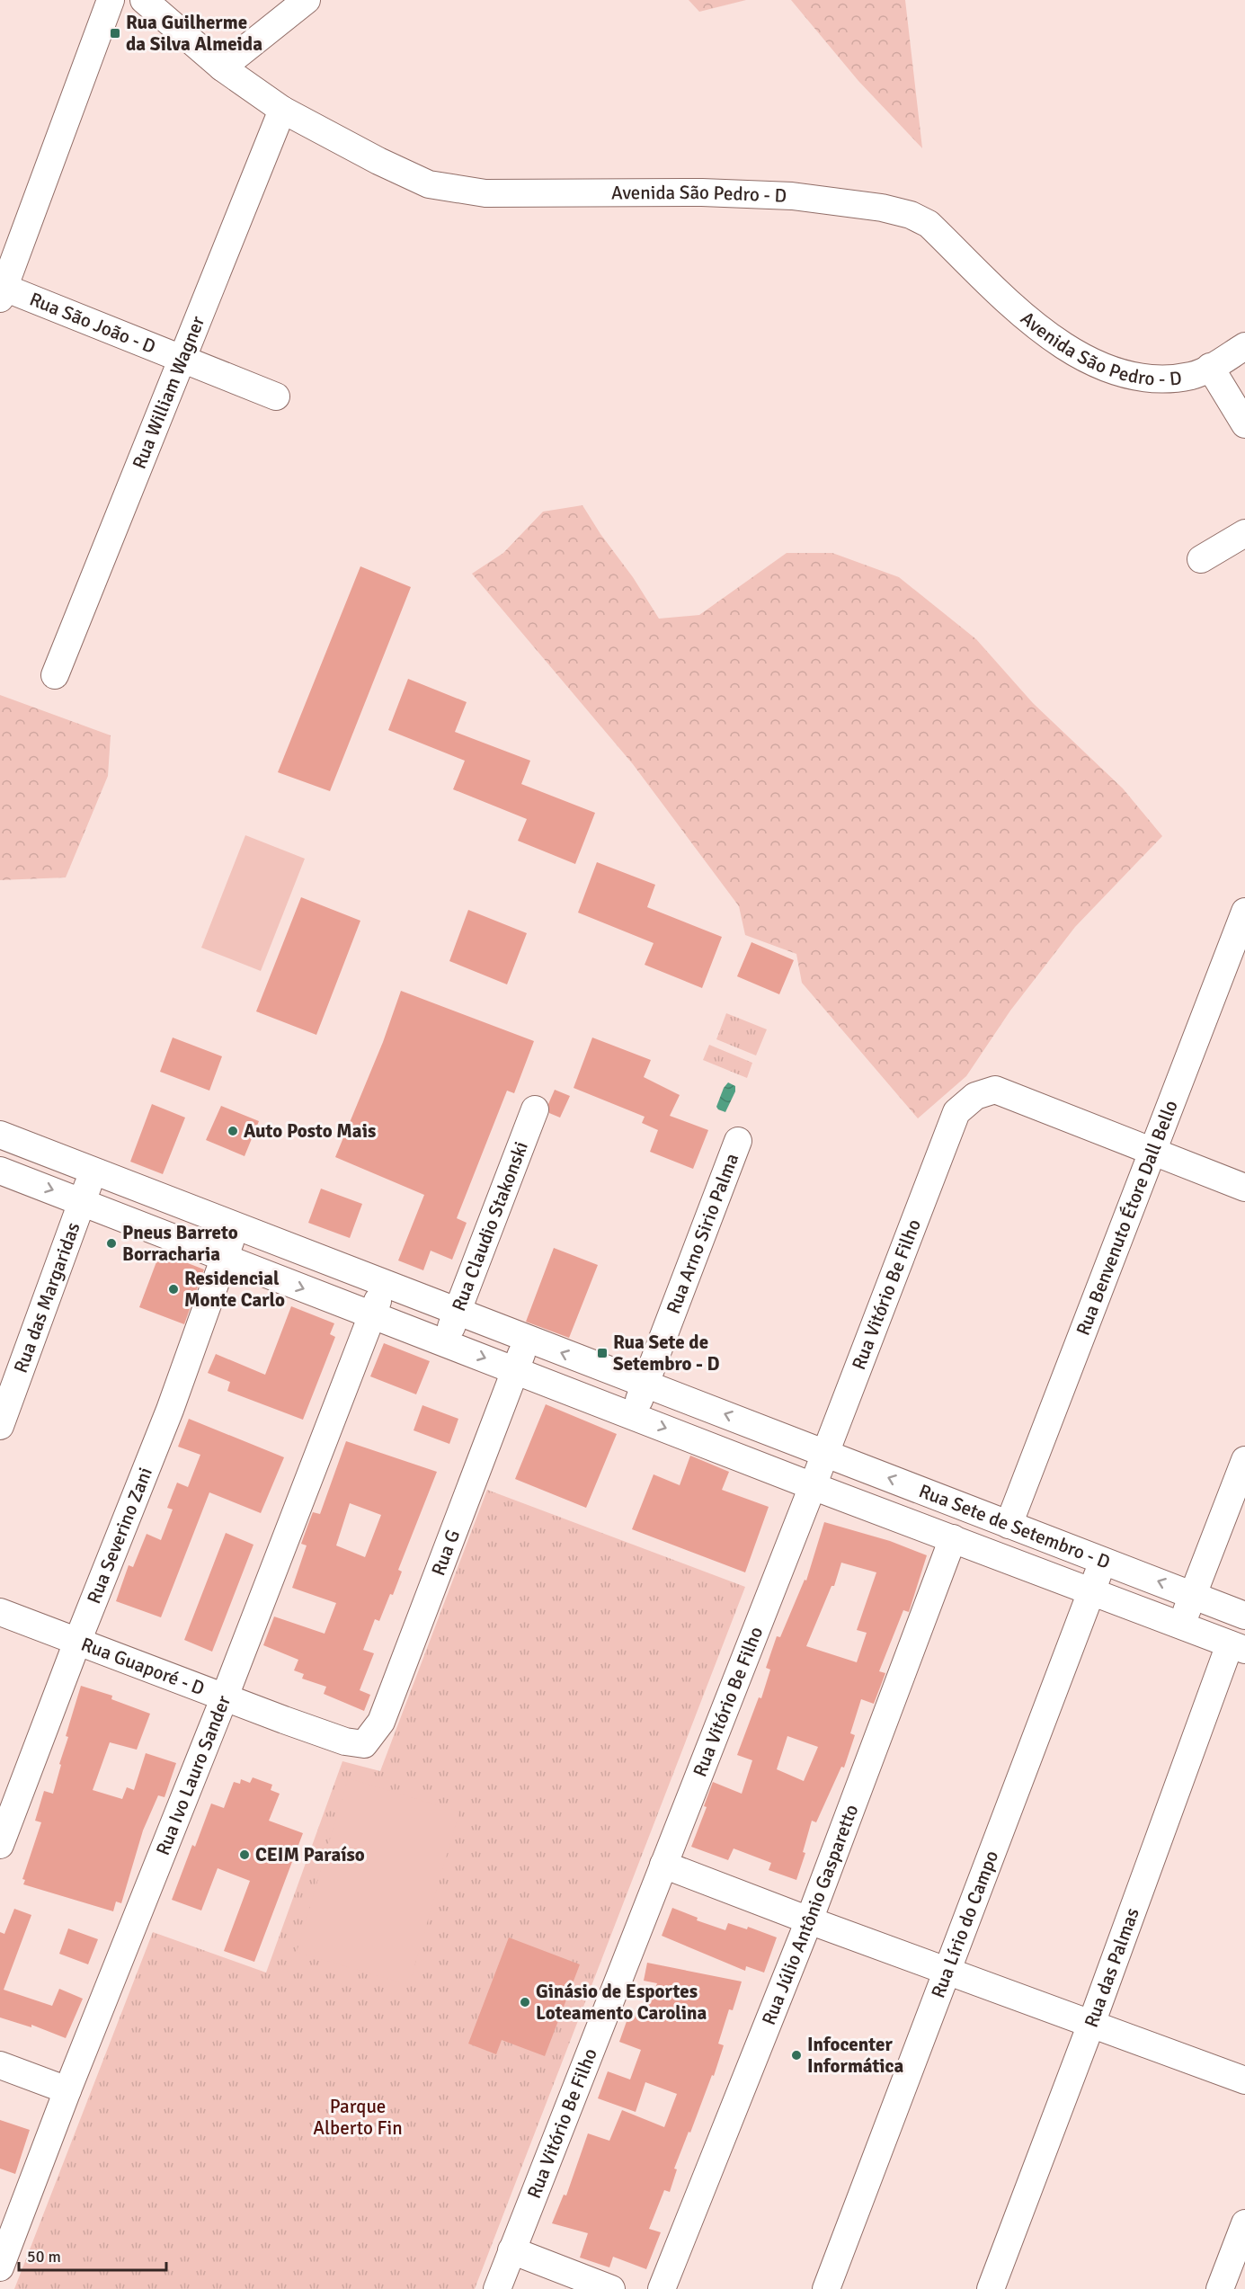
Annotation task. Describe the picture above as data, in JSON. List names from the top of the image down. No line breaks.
{"streets":{"street":["Avenida São Pedro - D","Rua São João - D","Rua William Wagner","Rua Benvenuto Étore Dall Bello","Rua Claudio Stakonski","Rua Arno Sirio Palma","Rua Vitório Be Filho","Rua das Margaridas","Rua Sete de Setembro - D","Rua Severino Zani","Rua G","Rua Guaporé - D","Rua Ivo Lauro Sander","Rua Júlio Antônio Gasparetto","Rua Lírio do Campo","Rua das Palmas"]},"crossings":[["Avenida São Pedro - D","Rua William Wagner"],["Rua São João - D","Rua William Wagner"],["Rua Benvenuto Étore Dall Bello","Rua Vitório Be Filho"],["Rua Benvenuto Étore Dall Bello","Rua Sete de Setembro - D"],["Rua Claudio Stakonski","Rua Sete de Setembro - D"],["Rua Arno Sirio Palma","Rua Sete de Setembro - D"],["Rua Vitório Be Filho","Rua Sete de Setembro - D"],["Rua das Margaridas","Rua Sete de Setembro - D"],["Rua Sete de Setembro - D","Rua Severino Zani"],["Rua Sete de Setembro - D","Rua G"],["Rua Sete de Setembro - D","Rua Ivo Lauro Sander"],["Rua Sete de Setembro - D","Rua Júlio Antônio Gasparetto"],["Rua Sete de Setembro - D","Rua Lírio do Campo"],["Rua Sete de Setembro - D","Rua das Palmas"],["Rua Severino Zani","Rua Guaporé - D"],["Rua G","Rua Guaporé - D"],["Rua Guaporé - D","Rua Ivo Lauro Sander"]],"parks":["Parque Alberto Fin"],"places":{"transit":["Rua Guilherme da Silva Almeida","Rua Sete de Setembro - D"],"other":["Auto Posto Mais","Pneus Barreto Borracharia","Residencial Monte Carlo","CEIM Paraíso","Ginásio de Esportes Loteamento Carolina","Infocenter Informática"]},"scale_bar":"50 m"}
